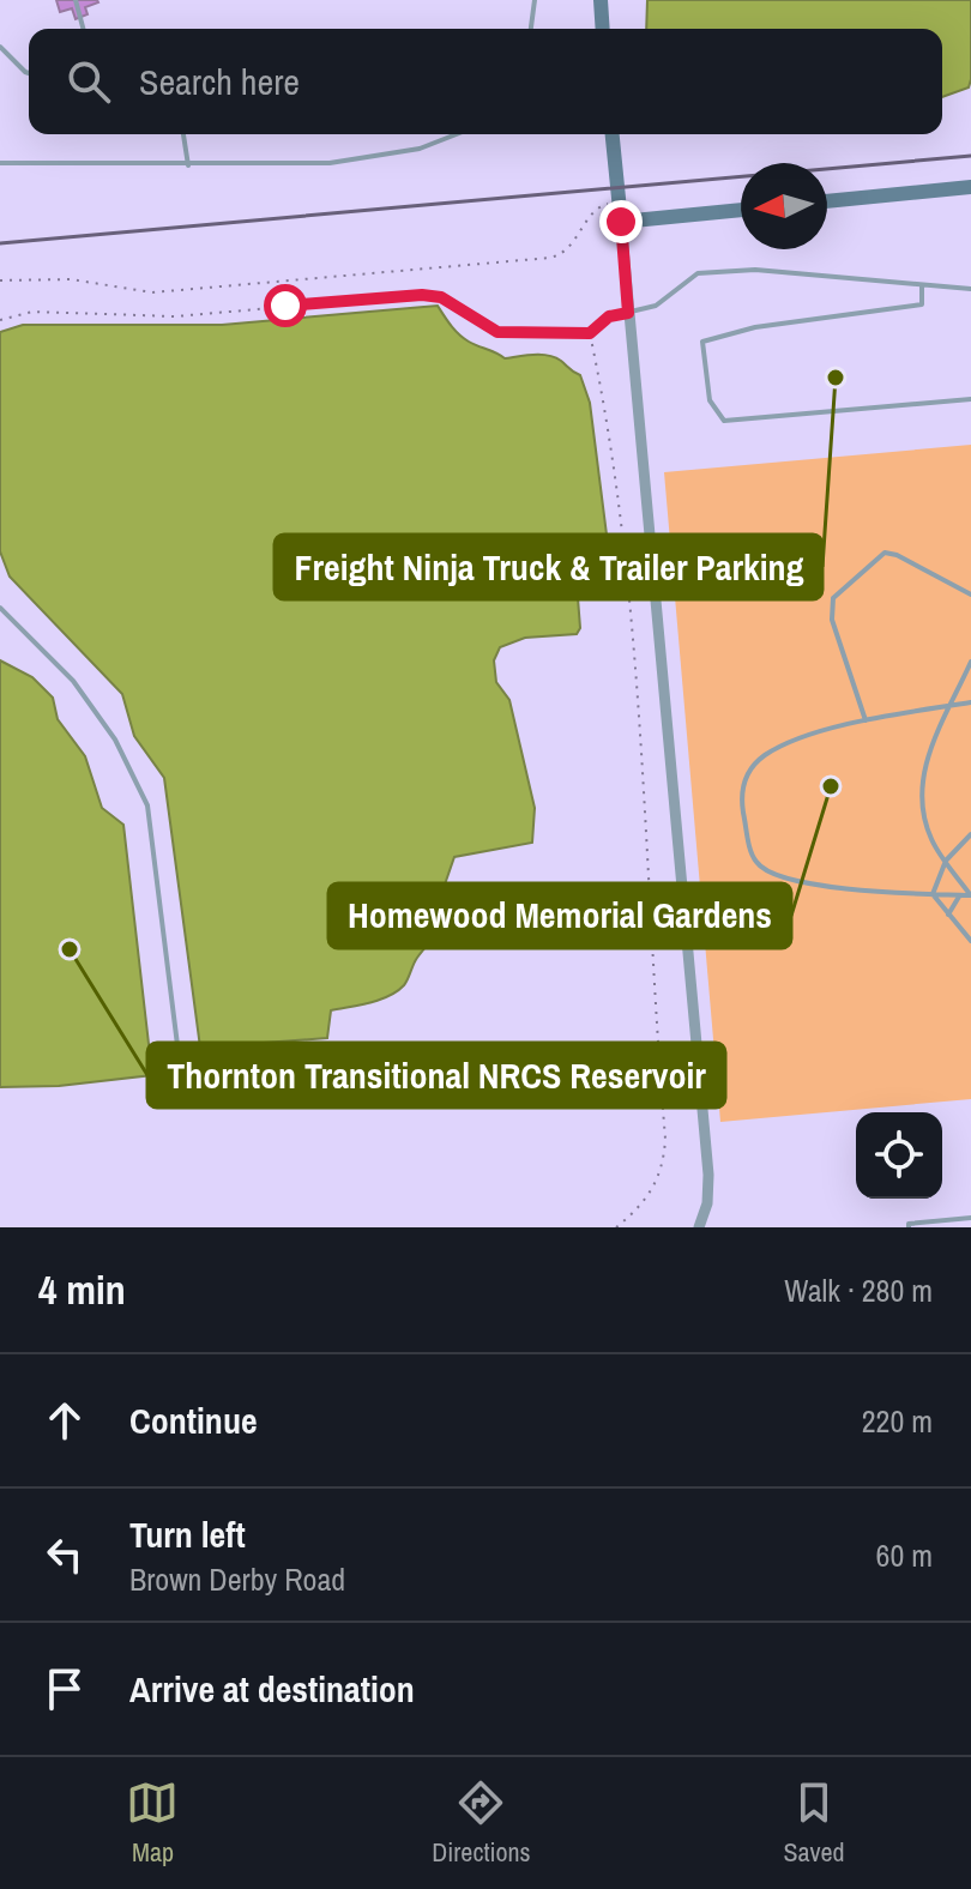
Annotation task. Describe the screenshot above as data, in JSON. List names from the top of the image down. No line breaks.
{"places":["Freight Ninja Truck & Trailer Parking","Homewood Memorial Gardens","Thornton Transitional NRCS Reservoir"],"north":"left","page":{"search":"Search here","heading":["4 min","Walk · 280 m"],"list":[["Continue","220 m"],["Turn left","Brown Derby Road","60 m"],"Arrive at destination"],"nav":["Map","Directions","Saved"]}}
